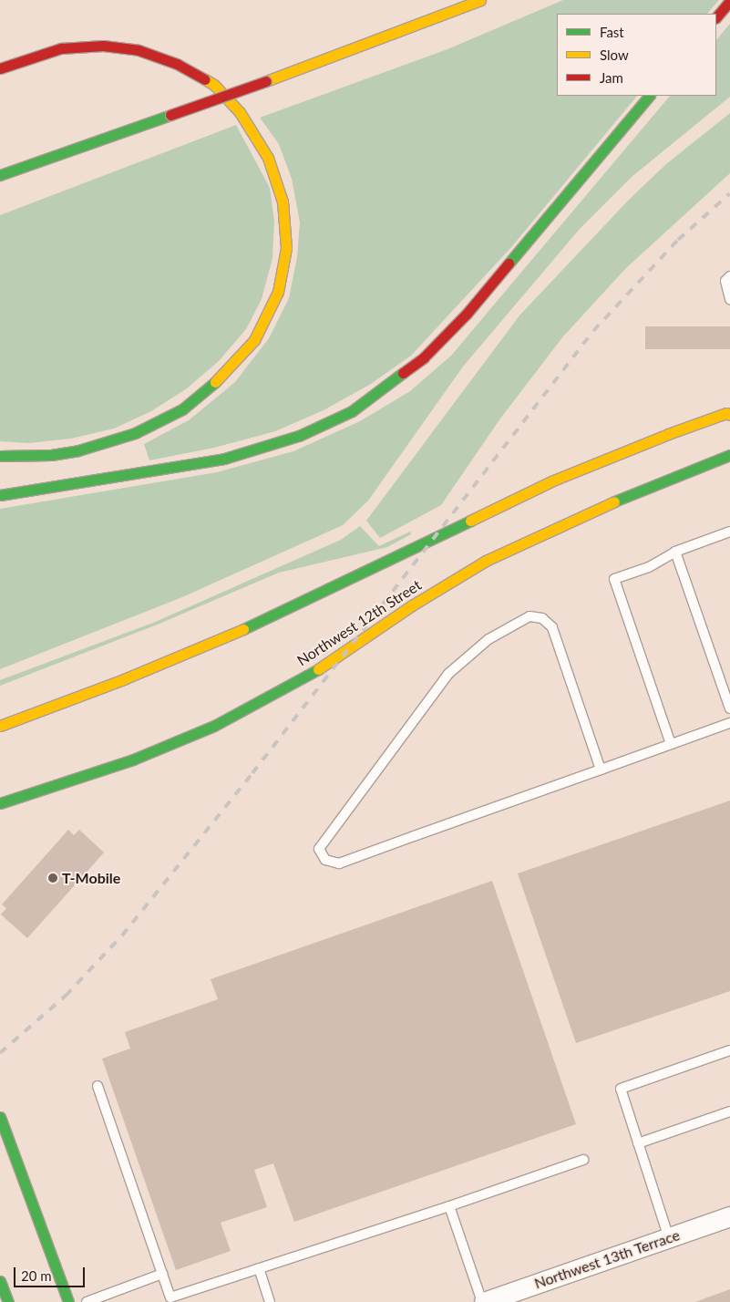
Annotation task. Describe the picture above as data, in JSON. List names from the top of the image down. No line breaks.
{"streets":{"main road":["Northwest 12th Street"],"street":["Northwest 13th Terrace"]},"places":["T-Mobile"],"legend":["Fast","Slow","Jam"],"scale_bar":"20 m"}
